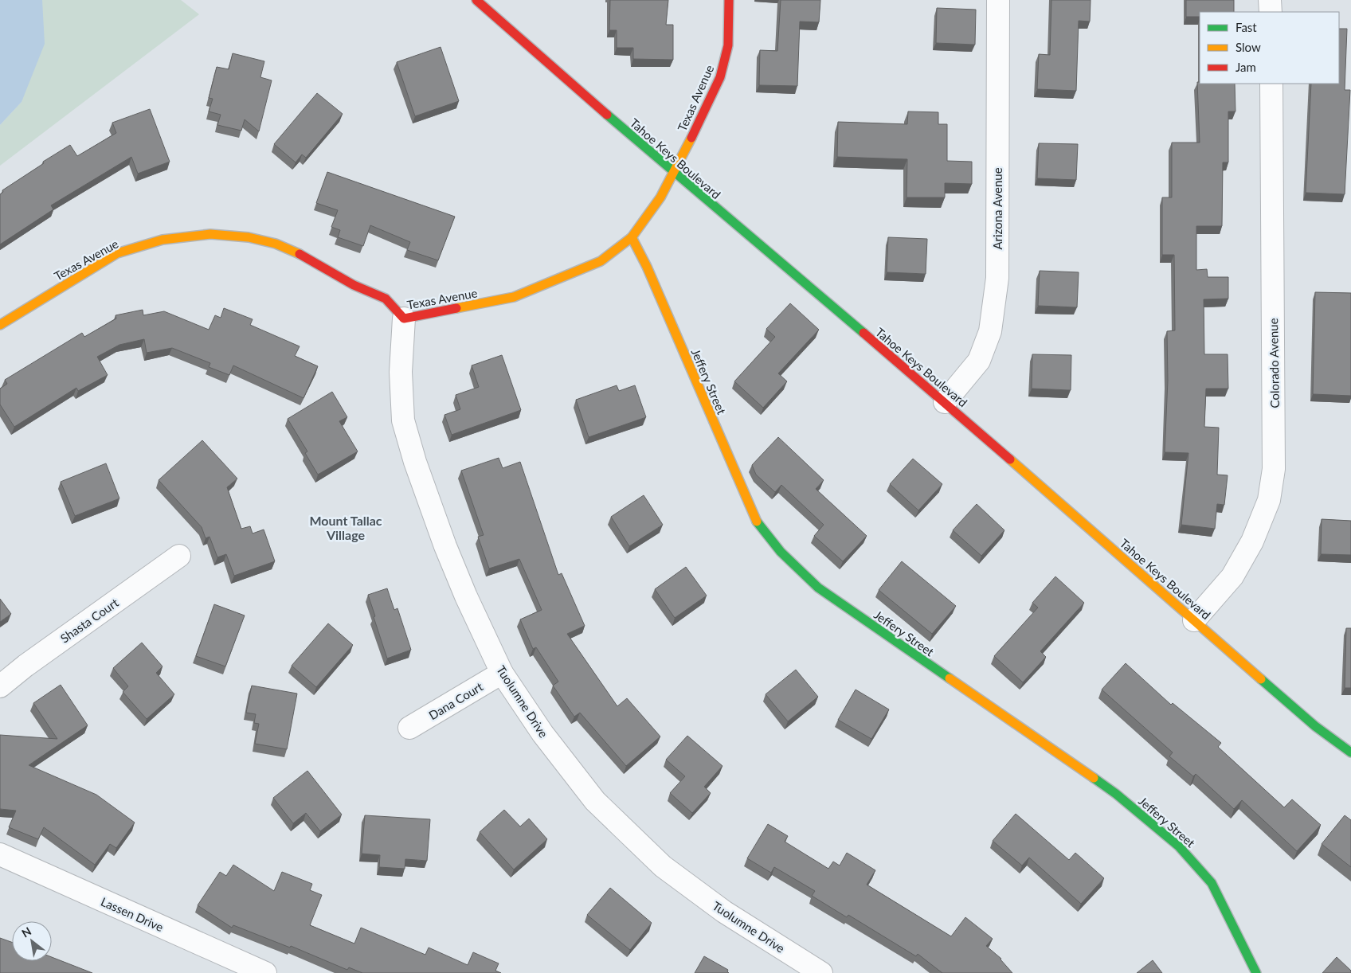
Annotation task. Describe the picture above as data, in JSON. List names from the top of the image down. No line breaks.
{"streets":{"street":["Texas Avenue","Tahoe Keys Boulevard","Arizona Avenue","Colorado Avenue","Jeffery Street","Shasta Court","Dana Court","Tuolumne Drive","Lassen Drive"]},"crossings":[["Texas Avenue","Tahoe Keys Boulevard"],["Texas Avenue","Jeffery Street"],["Texas Avenue","Tuolumne Drive"],["Tahoe Keys Boulevard","Arizona Avenue"],["Tahoe Keys Boulevard","Colorado Avenue"],["Dana Court","Tuolumne Drive"]],"districts":["Mount Tallac Village"],"legend":["Fast","Slow","Jam"],"north":"top left"}
